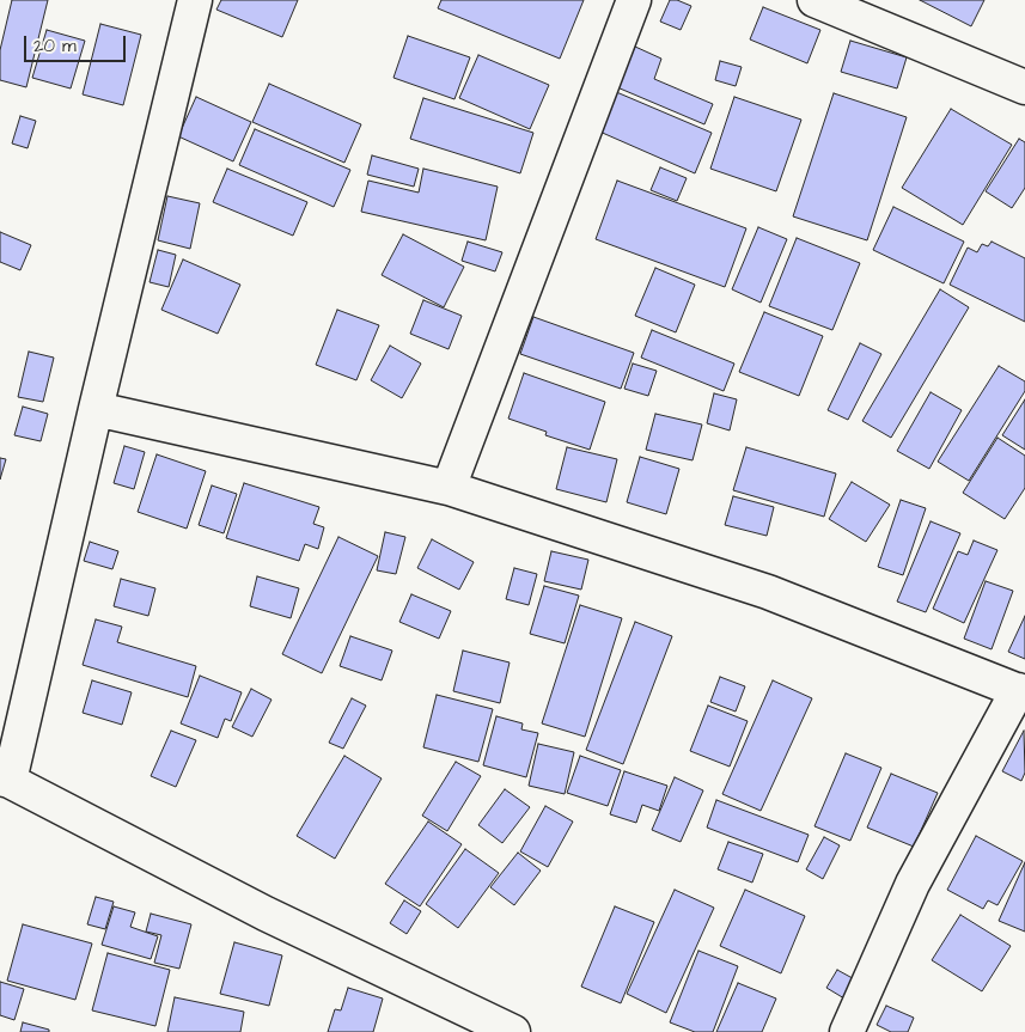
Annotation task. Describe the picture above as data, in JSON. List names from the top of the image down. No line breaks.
{"scale_bar":"20 m"}
